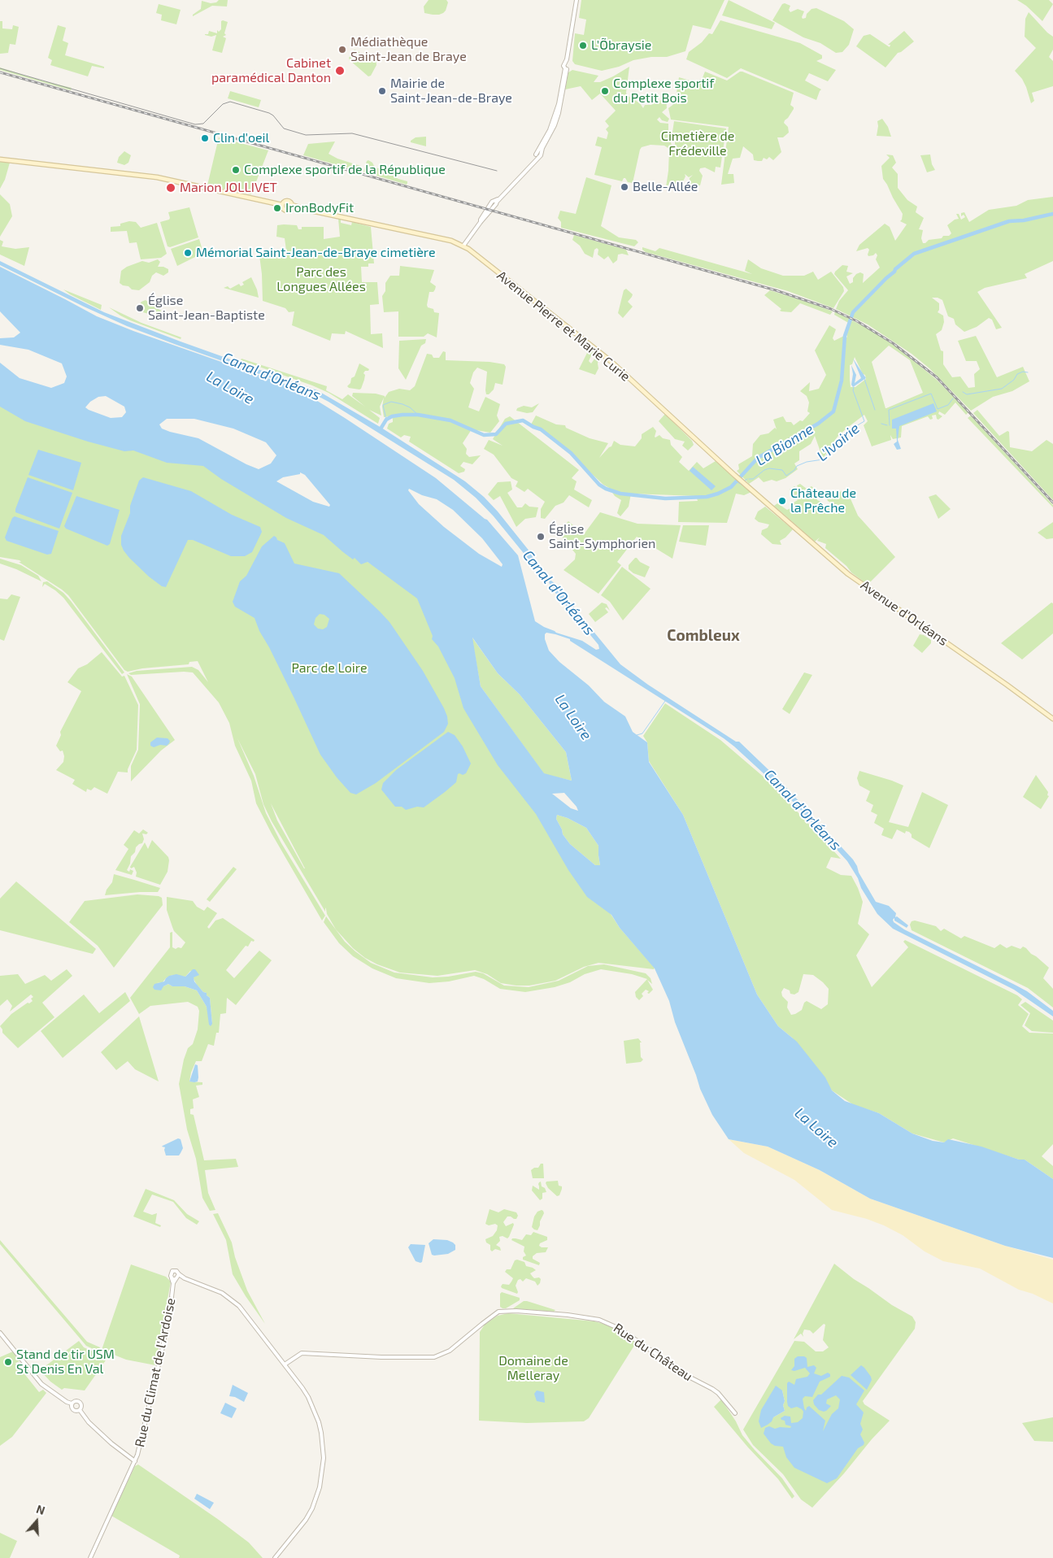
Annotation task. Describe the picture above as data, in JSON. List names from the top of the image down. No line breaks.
{"streets":{"main road":["Avenue Pierre et Marie Curie","Avenue d'Orléans"],"street":["Rue du Château","Rue du Climat de l'Ardoise"]},"crossings":[["Avenue Pierre et Marie Curie","Avenue d'Orléans"],["Rue du Château","Rue du Climat de l'Ardoise"]],"districts":["Combleux"],"water":["Canal d'Orléans","La Loire","L'Ivoirie","La Bionne"],"parks":["Cimetière de Frédeville","Parc des Longues Allées","Parc de Loire","Domaine de Melleray"],"places":["L'Õbraysie","Médiathèque Saint-Jean de Braye","Cabinet paramédical Danton","Mairie de Saint-Jean-de-Braye","Complexe sportif du Petit Bois","Clin d'oeil","Complexe sportif de la République","Belle-Allée","Marion JOLLIVET","IronBodyFit","Mémorial Saint-Jean-de-Braye cimetière","Église Saint-Jean-Baptiste","Château de la Prêche","Église Saint-Symphorien","Stand de tir USM St Denis En Val"],"north":"top"}
